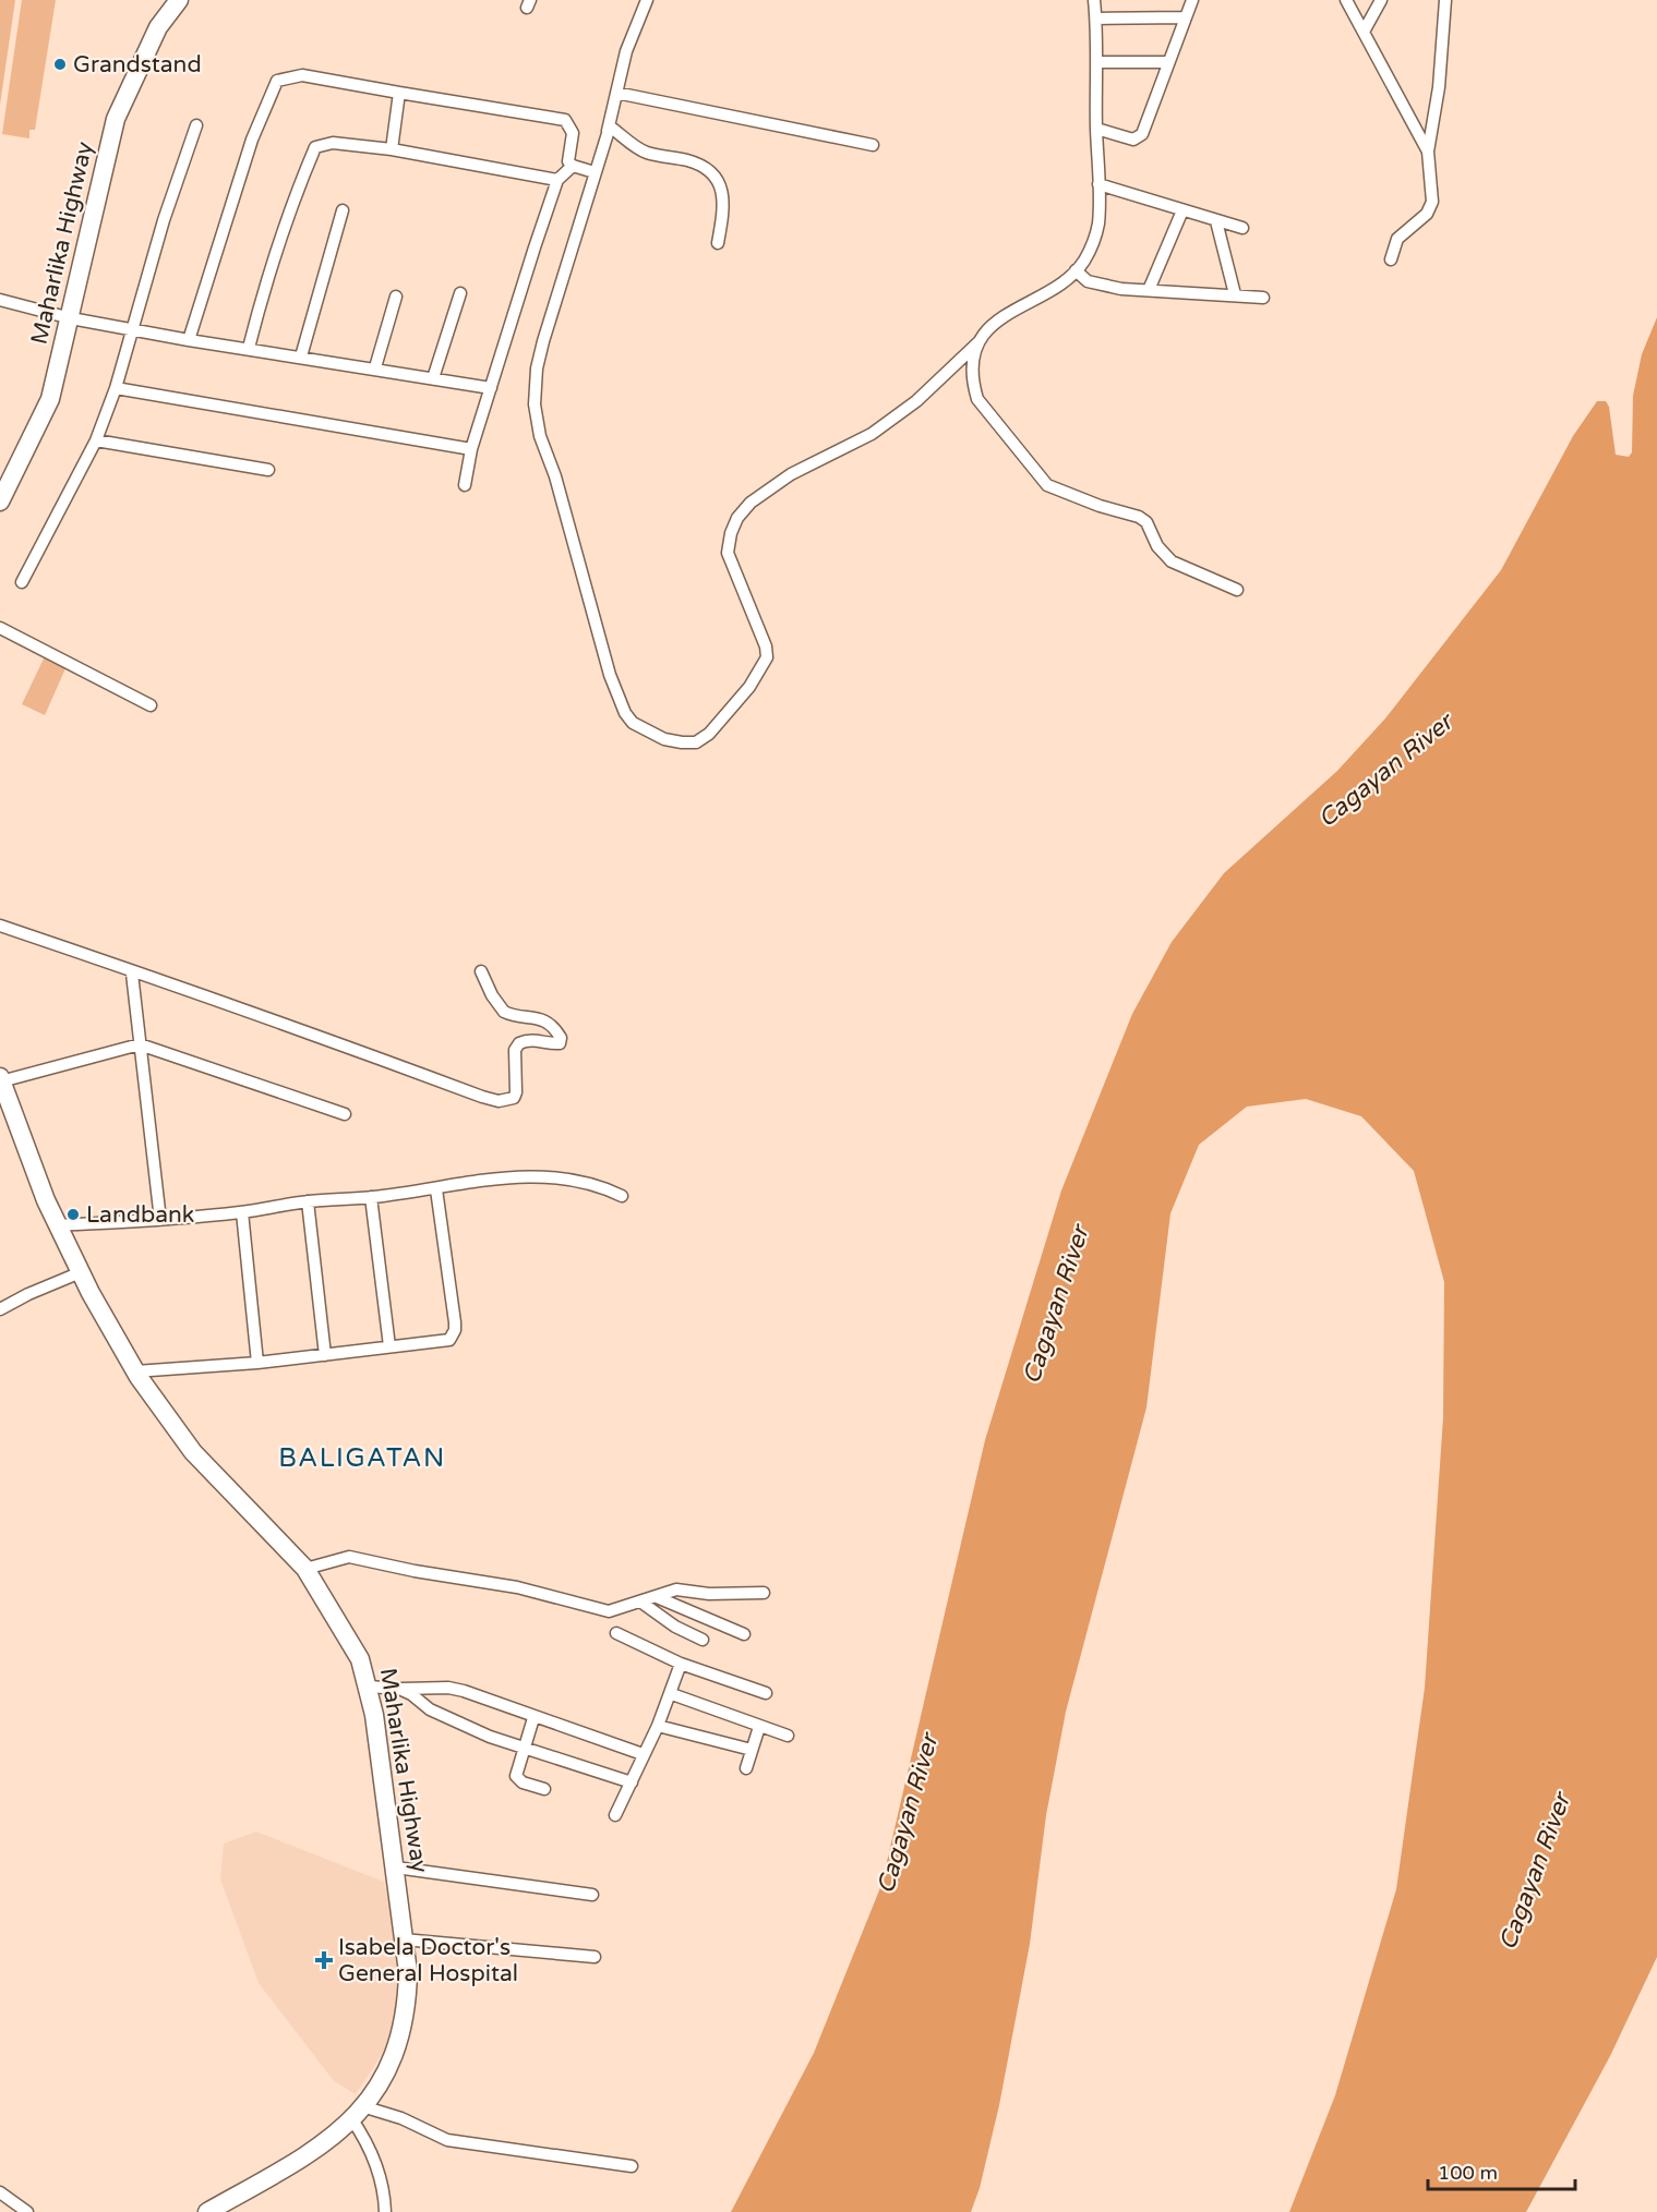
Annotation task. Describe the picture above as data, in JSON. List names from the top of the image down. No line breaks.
{"streets":{"highway":["Maharlika Highway"]},"districts":["BALIGATAN"],"water":["Cagayan River"],"places":{"other":["Grandstand","Landbank"],"health":["Isabela Doctor's General Hospital"]},"scale_bar":"100 m"}
